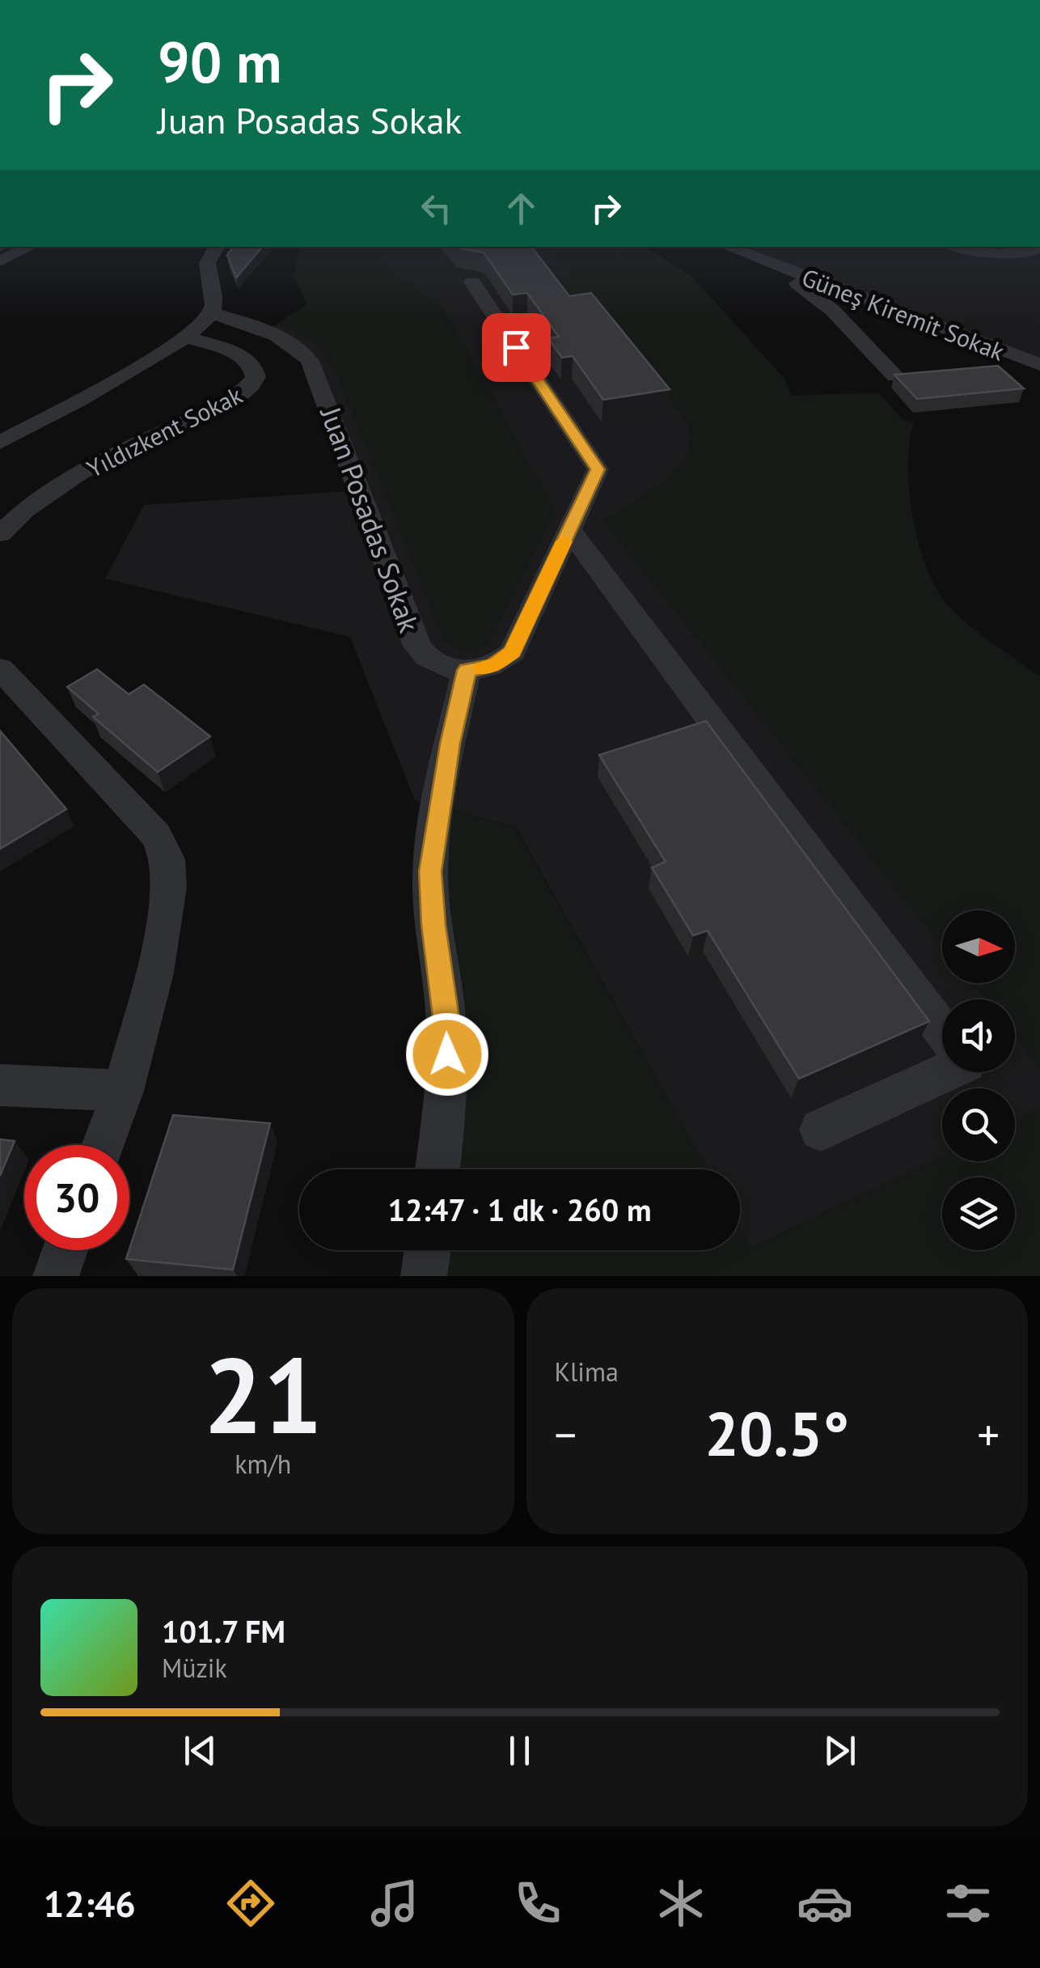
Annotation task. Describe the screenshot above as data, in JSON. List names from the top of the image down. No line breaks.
{"streets":{"street":["Güneş Kiremit Sokak","Yıldızkent Sokak","Juan Posadas Sokak"]},"north":"right","page":{"turn":["90 m","Juan Posadas Sokak"],"limit":"30","trip":"12:47 · 1 dk · 260 m","tile":[["21","km/h"],"Klima"],"heat":["−","20.5°","+"],"song":["101.7 FM","Müzik"],"tabs":"12:46"}}
